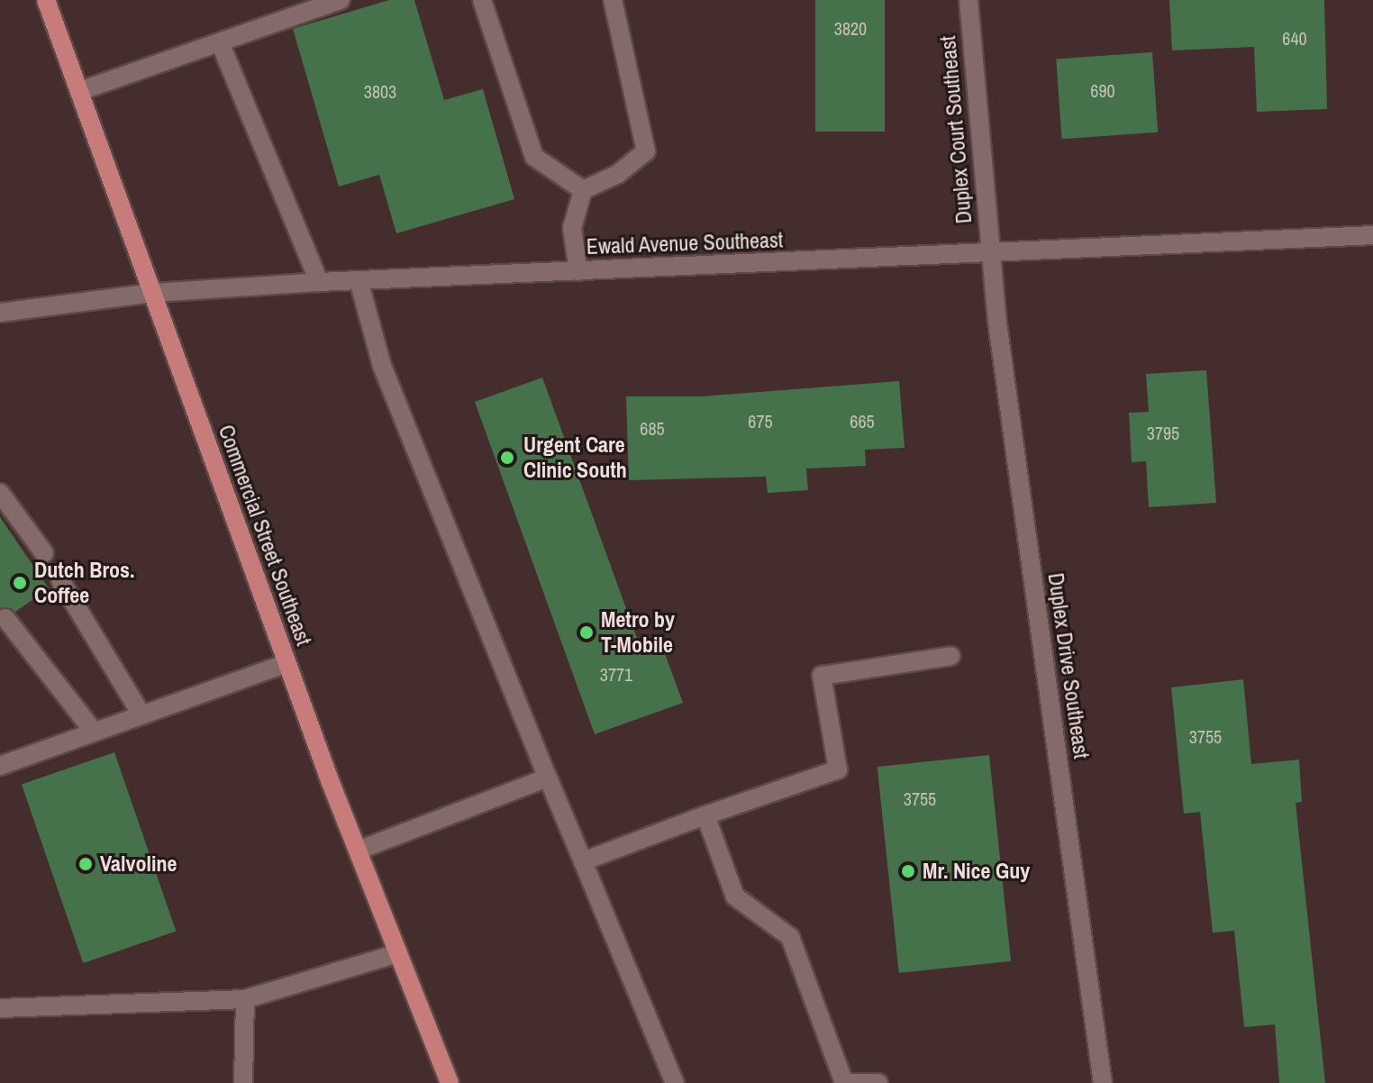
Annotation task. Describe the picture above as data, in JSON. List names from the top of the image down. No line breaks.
{"streets":{"main road":["Commercial Street Southeast"],"street":["Duplex Court Southeast","Ewald Avenue Southeast","Duplex Drive Southeast"]},"crossings":[["Duplex Court Southeast","Ewald Avenue Southeast"],["Duplex Court Southeast","Duplex Drive Southeast"],["Ewald Avenue Southeast","Commercial Street Southeast"],["Ewald Avenue Southeast","Duplex Drive Southeast"]],"places":["Urgent Care Clinic South","Dutch Bros. Coffee","Metro by T-Mobile","Valvoline","Mr. Nice Guy"],"house_numbers":["3820","640","690","3803","675","665","685","3795","3771","3755","3755"]}
